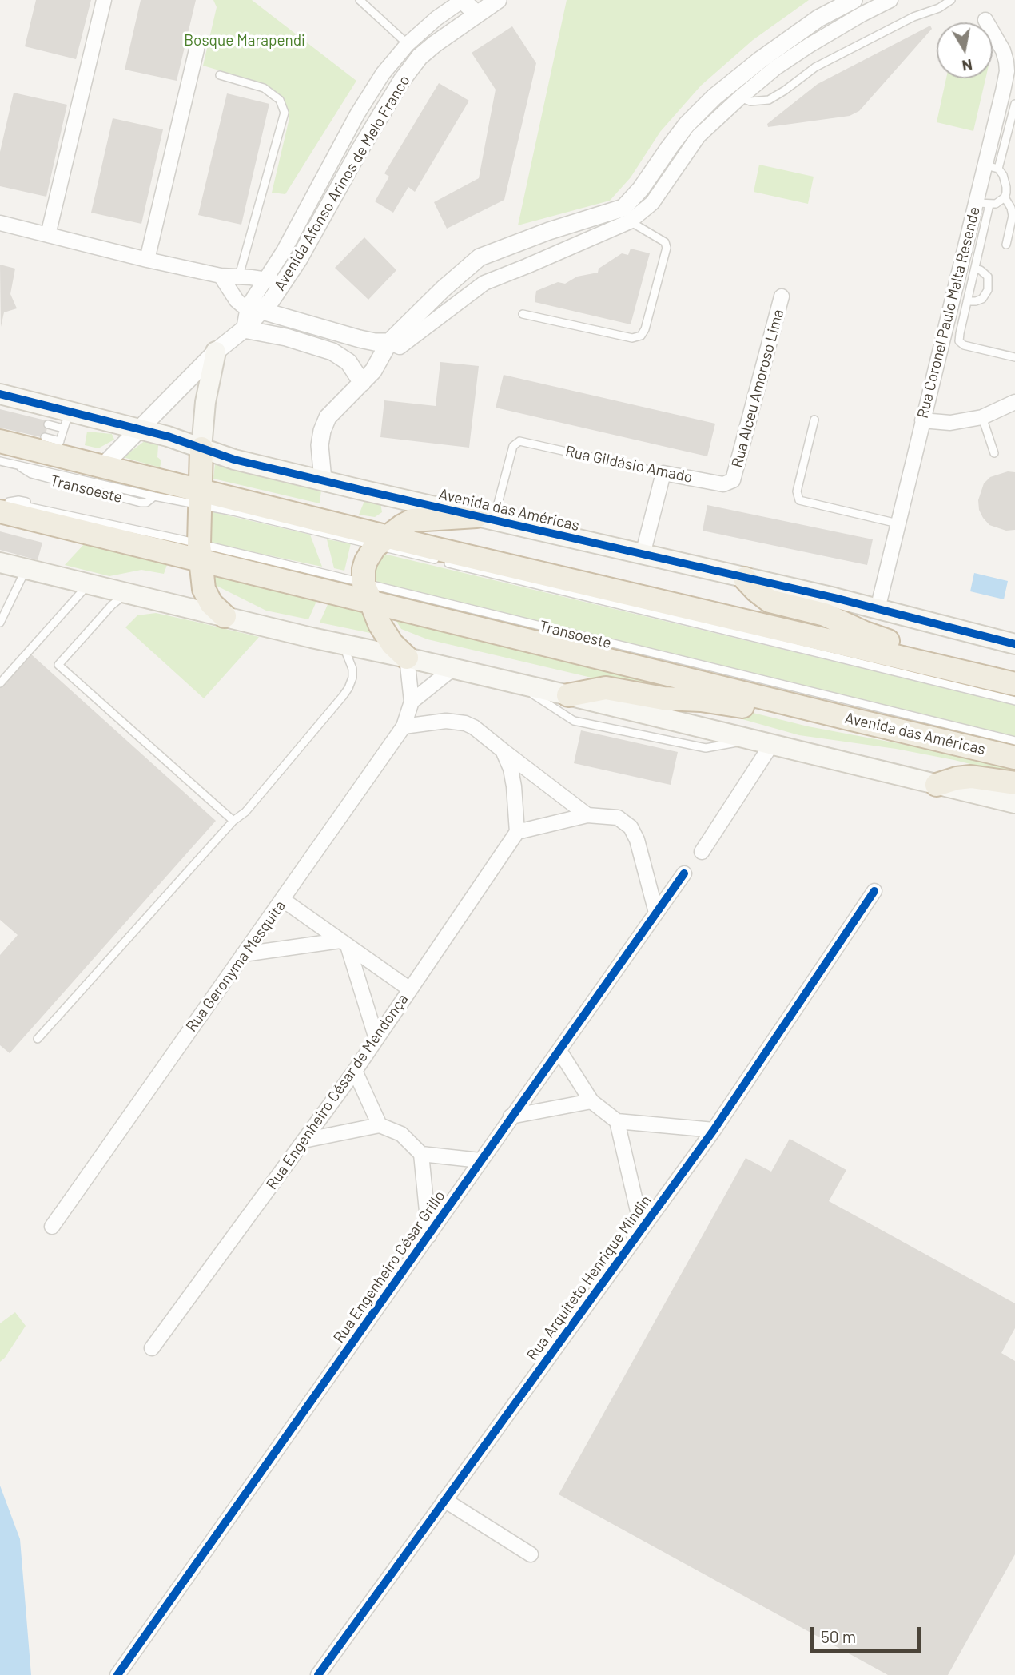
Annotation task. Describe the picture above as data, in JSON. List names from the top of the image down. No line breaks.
{"streets":{"highway":["Avenida das Américas"],"street":["Avenida Afonso Arinos de Melo Franco","Rua Coronel Paulo Malta Resende","Rua Alceu Amoroso Lima","Rua Gildásio Amado","Rua Geronyma Mesquita","Rua Engenheiro César de Mendonça","Rua Engenheiro César Grillo","Rua Arquiteto Henrique Mindin"],"lane":["Transoeste"]},"crossings":[["Avenida Afonso Arinos de Melo Franco","Avenida das Américas"],["Rua Coronel Paulo Malta Resende","Avenida das Américas"],["Rua Alceu Amoroso Lima","Rua Gildásio Amado"],["Rua Gildásio Amado","Avenida das Américas"],["Transoeste","Avenida das Américas"]],"parks":["Bosque Marapendi"],"scale_bar":"50 m","north":"bottom"}
